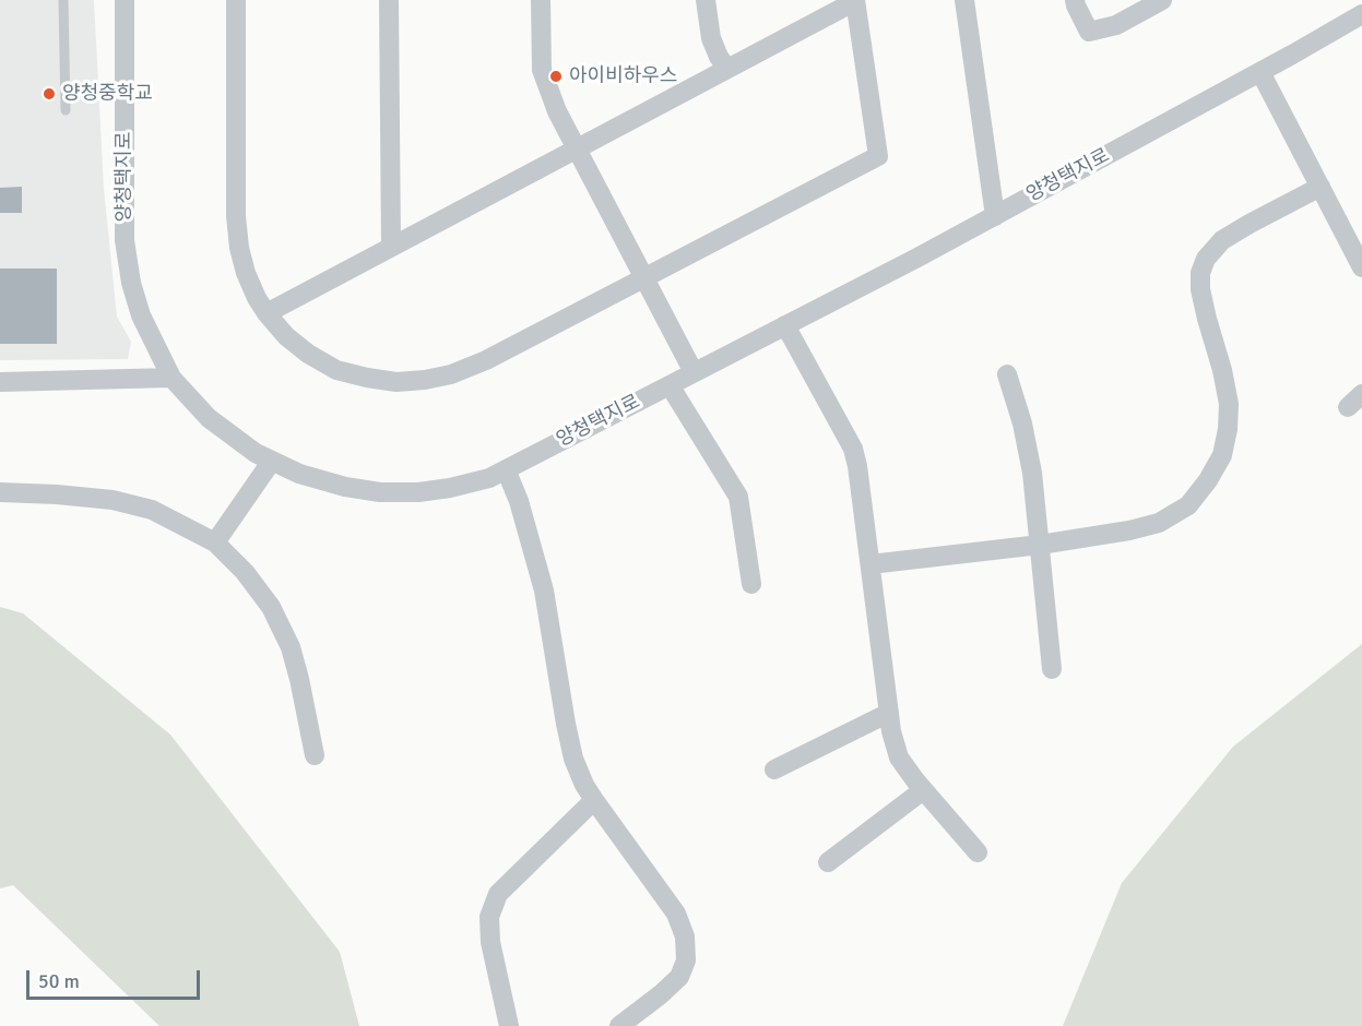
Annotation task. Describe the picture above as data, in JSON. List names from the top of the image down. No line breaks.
{"streets":{"street":["양청택지로"]},"places":["아이비하우스","양청중학교"],"scale_bar":"50 m"}
